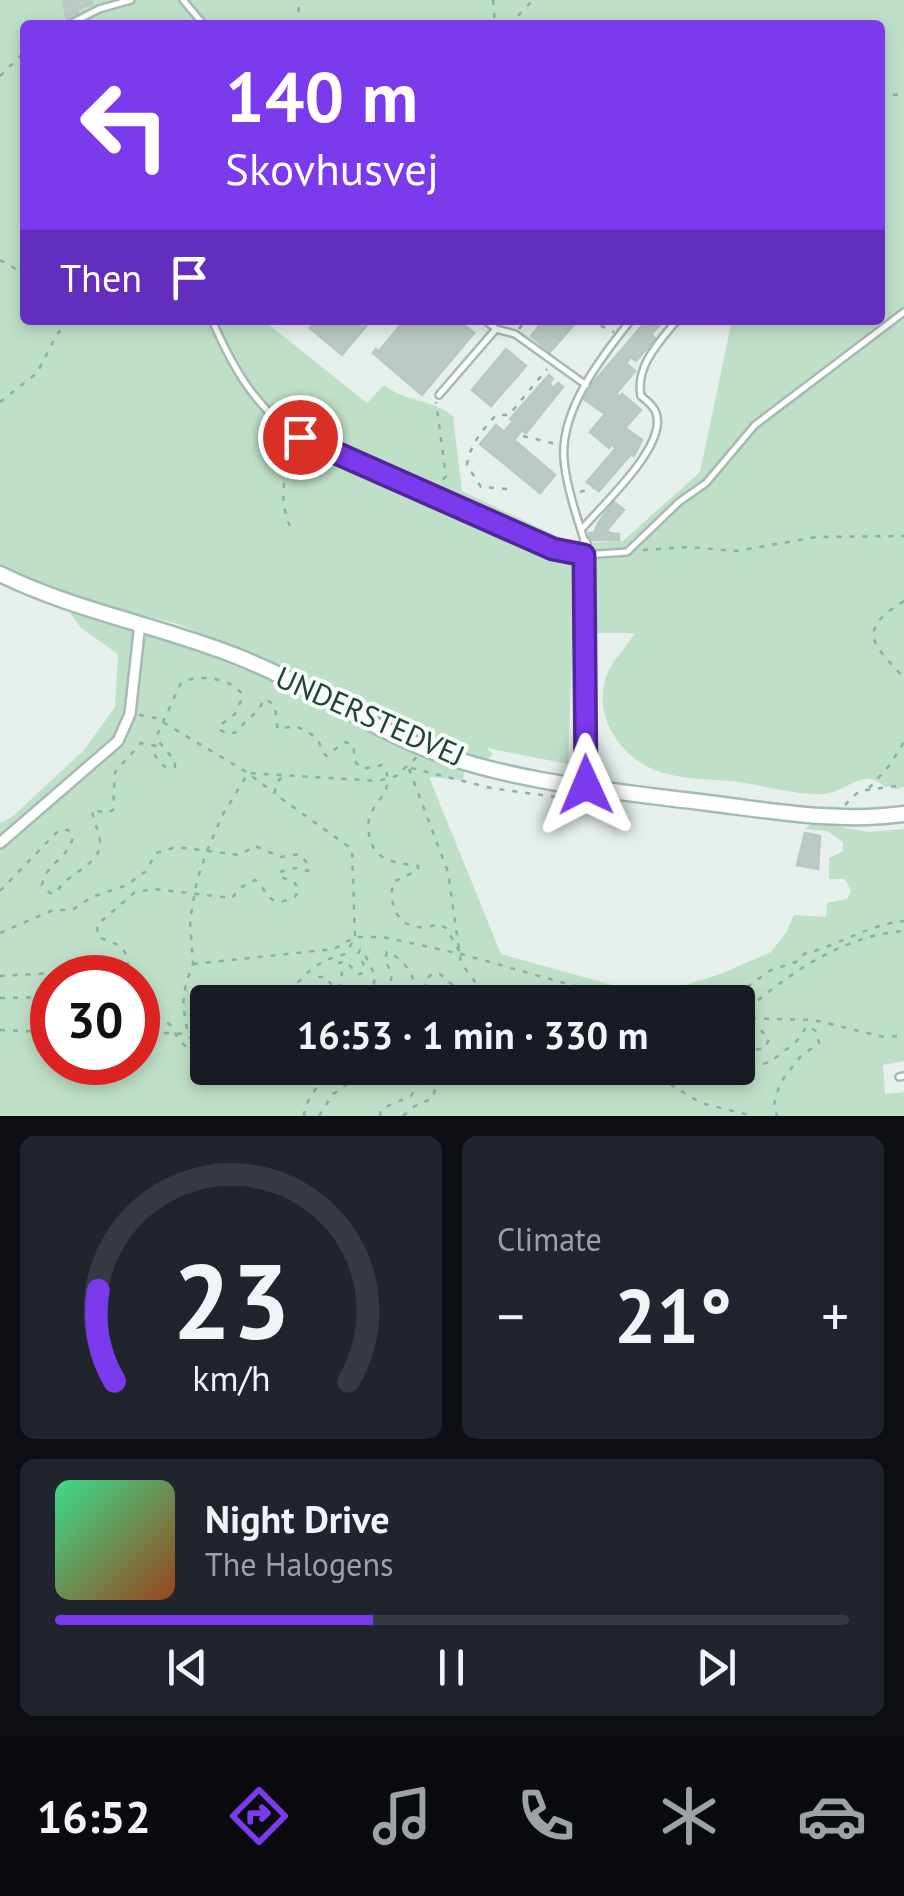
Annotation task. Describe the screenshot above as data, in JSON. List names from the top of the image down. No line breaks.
{"streets":{"street":["UNDERSTEDVEJ"]},"page":{"turn":["140 m","Skovhusvej"],"then":"Then","limit":"30","trip":"16:53 · 1 min · 330 m","tile":"Climate","heat":["−","21°","+"],"song":["Night Drive","The Halogens"],"tabs":"16:52","gauge":["23","km/h"]}}
